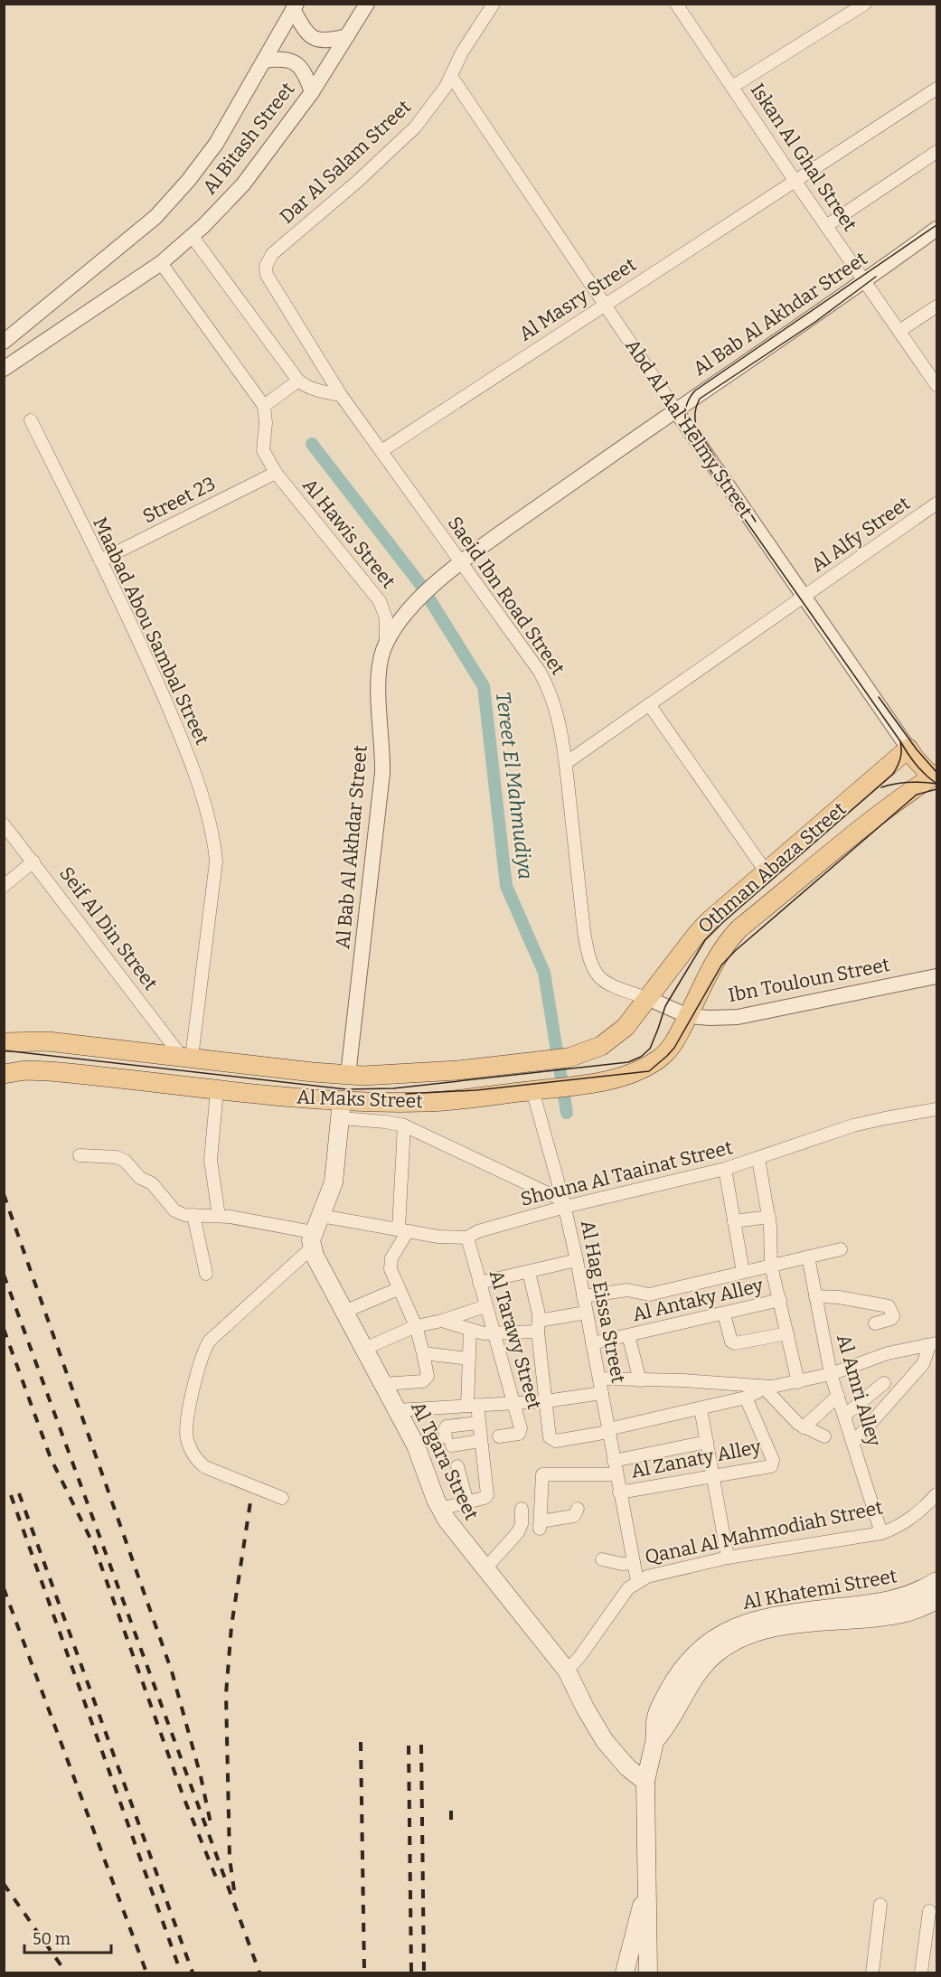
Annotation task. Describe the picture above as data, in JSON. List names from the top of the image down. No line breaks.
{"streets":{"main road":["Abd Al Aal Helmy Street","Othman Abaza Street","Al Maks Street","Al Tgara Street","Al Khatemi Street"],"street":["Al Bitash Street","Iskan Al Ghal Street","Dar Al Salam Street","Al Masry Street","Al Bab Al Akhdar Street","Street 23","Al Hawis Street","Al Alfy Street","Saeid Ibn Road Street","Maabad Abou Sambal Street","Seif Al Din Street","Ibn Touloun Street","Shouna Al Taainat Street","Al Antaky Alley","Al Hag Eissa Street","Al Tarawy Street","Al Amri Alley","Al Zanaty Alley","Qanal Al Mahmodiah Street"]},"crossings":[["Iskan Al Ghal Street","Al Masry Street"],["Iskan Al Ghal Street","Al Bab Al Akhdar Street"],["Dar Al Salam Street","Abd Al Aal Helmy Street"],["Dar Al Salam Street","Saeid Ibn Road Street"],["Al Masry Street","Abd Al Aal Helmy Street"],["Al Masry Street","Saeid Ibn Road Street"],["Al Bab Al Akhdar Street","Abd Al Aal Helmy Street"],["Al Bab Al Akhdar Street","Al Hawis Street"],["Al Bab Al Akhdar Street","Saeid Ibn Road Street"],["Al Bab Al Akhdar Street","Al Maks Street"],["Abd Al Aal Helmy Street","Al Alfy Street"],["Abd Al Aal Helmy Street","Othman Abaza Street"],["Street 23","Al Hawis Street"],["Street 23","Maabad Abou Sambal Street"],["Al Alfy Street","Saeid Ibn Road Street"],["Saeid Ibn Road Street","Othman Abaza Street"],["Saeid Ibn Road Street","Al Maks Street"],["Maabad Abou Sambal Street","Seif Al Din Street"],["Maabad Abou Sambal Street","Al Maks Street"],["Othman Abaza Street","Ibn Touloun Street"],["Othman Abaza Street","Al Maks Street"],["Seif Al Din Street","Al Maks Street"],["Ibn Touloun Street","Al Maks Street"],["Al Maks Street","Al Hag Eissa Street"],["Shouna Al Taainat Street","Al Hag Eissa Street"],["Shouna Al Taainat Street","Al Tarawy Street"],["Shouna Al Taainat Street","Al Tgara Street"],["Al Antaky Alley","Al Hag Eissa Street"],["Al Hag Eissa Street","Al Zanaty Alley"],["Al Hag Eissa Street","Qanal Al Mahmodiah Street"],["Al Amri Alley","Qanal Al Mahmodiah Street"],["Al Tgara Street","Qanal Al Mahmodiah Street"]],"water":["Tereet El Mahmudiya"],"scale_bar":"50 m"}
